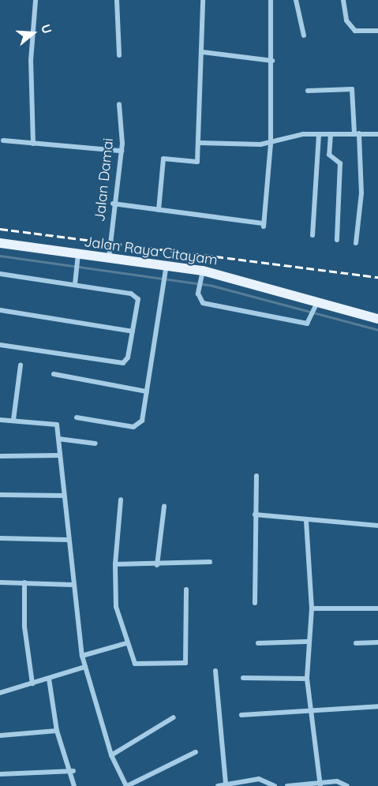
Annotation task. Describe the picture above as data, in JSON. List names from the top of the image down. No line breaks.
{"streets":{"main road":["Jalan Raya Citayam"],"street":["Jalan Damai"]},"crossings":[["Jalan Damai","Jalan Raya Citayam"]],"north":"right"}
